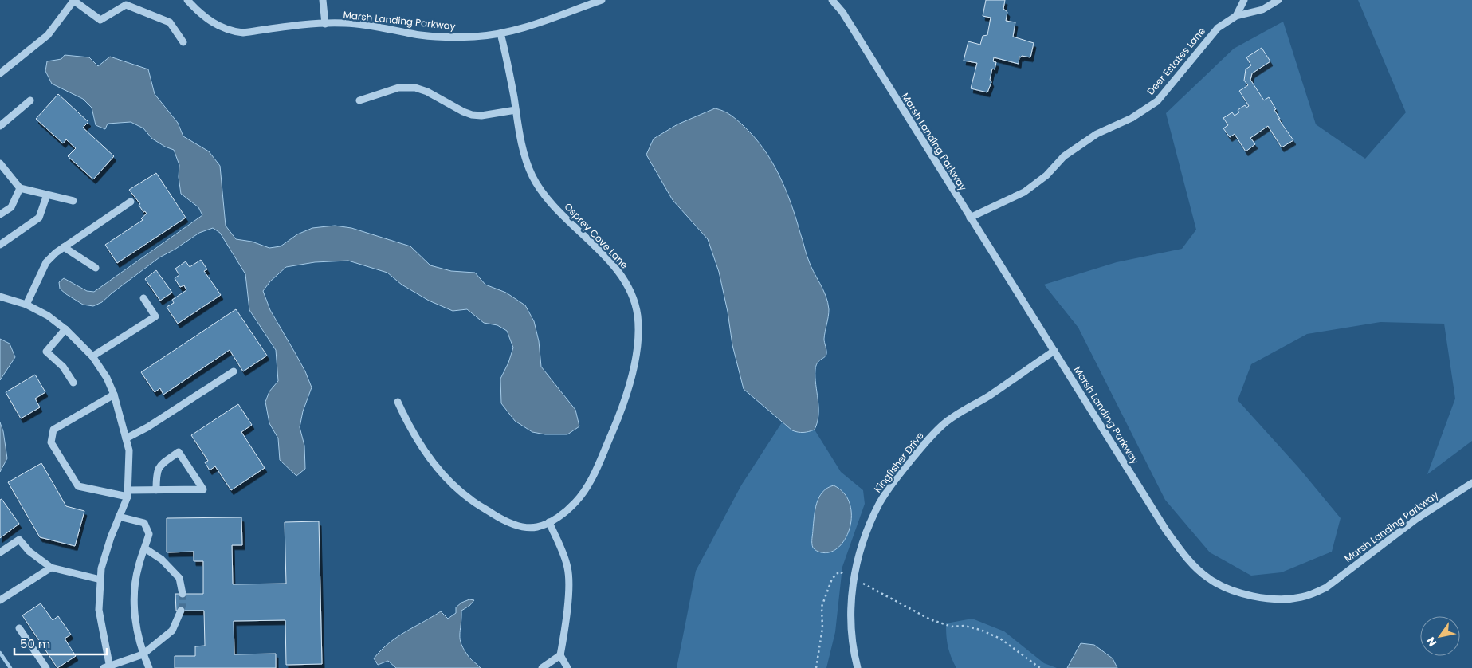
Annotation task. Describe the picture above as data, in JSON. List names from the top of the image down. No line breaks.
{"streets":{"street":["Marsh Landing Parkway","Deer Estates Lane","Osprey Cove Lane","Kingfisher Drive"]},"crossings":[["Marsh Landing Parkway","Deer Estates Lane"],["Marsh Landing Parkway","Osprey Cove Lane"],["Marsh Landing Parkway","Kingfisher Drive"]],"scale_bar":"50 m","north":"bottom left"}
